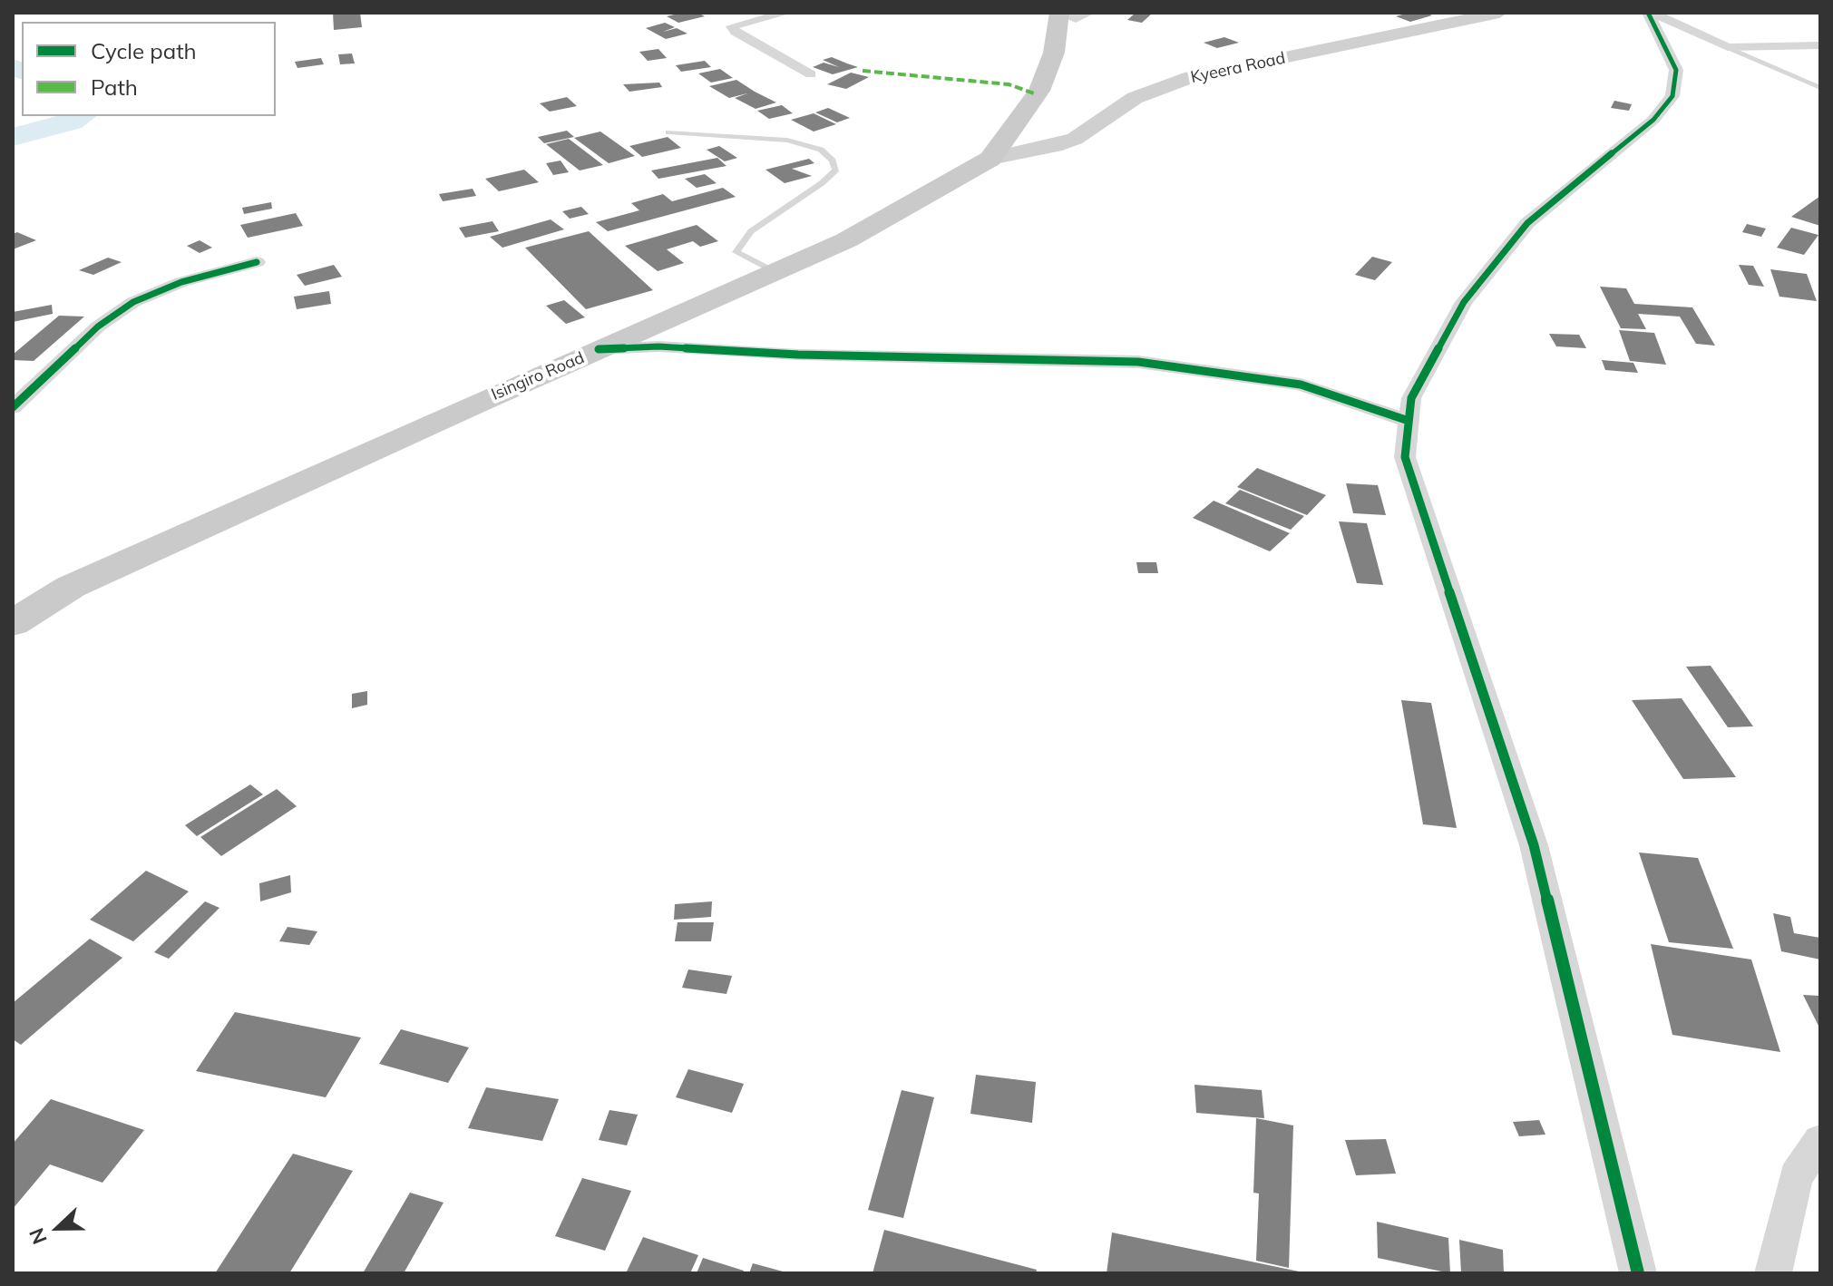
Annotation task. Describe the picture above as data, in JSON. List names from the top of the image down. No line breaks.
{"streets":{"main road":["Kyeera Road","Isingiro Road"]},"crossings":[["Kyeera Road","Isingiro Road"]],"legend":["Cycle path","Path"],"north":"left"}
